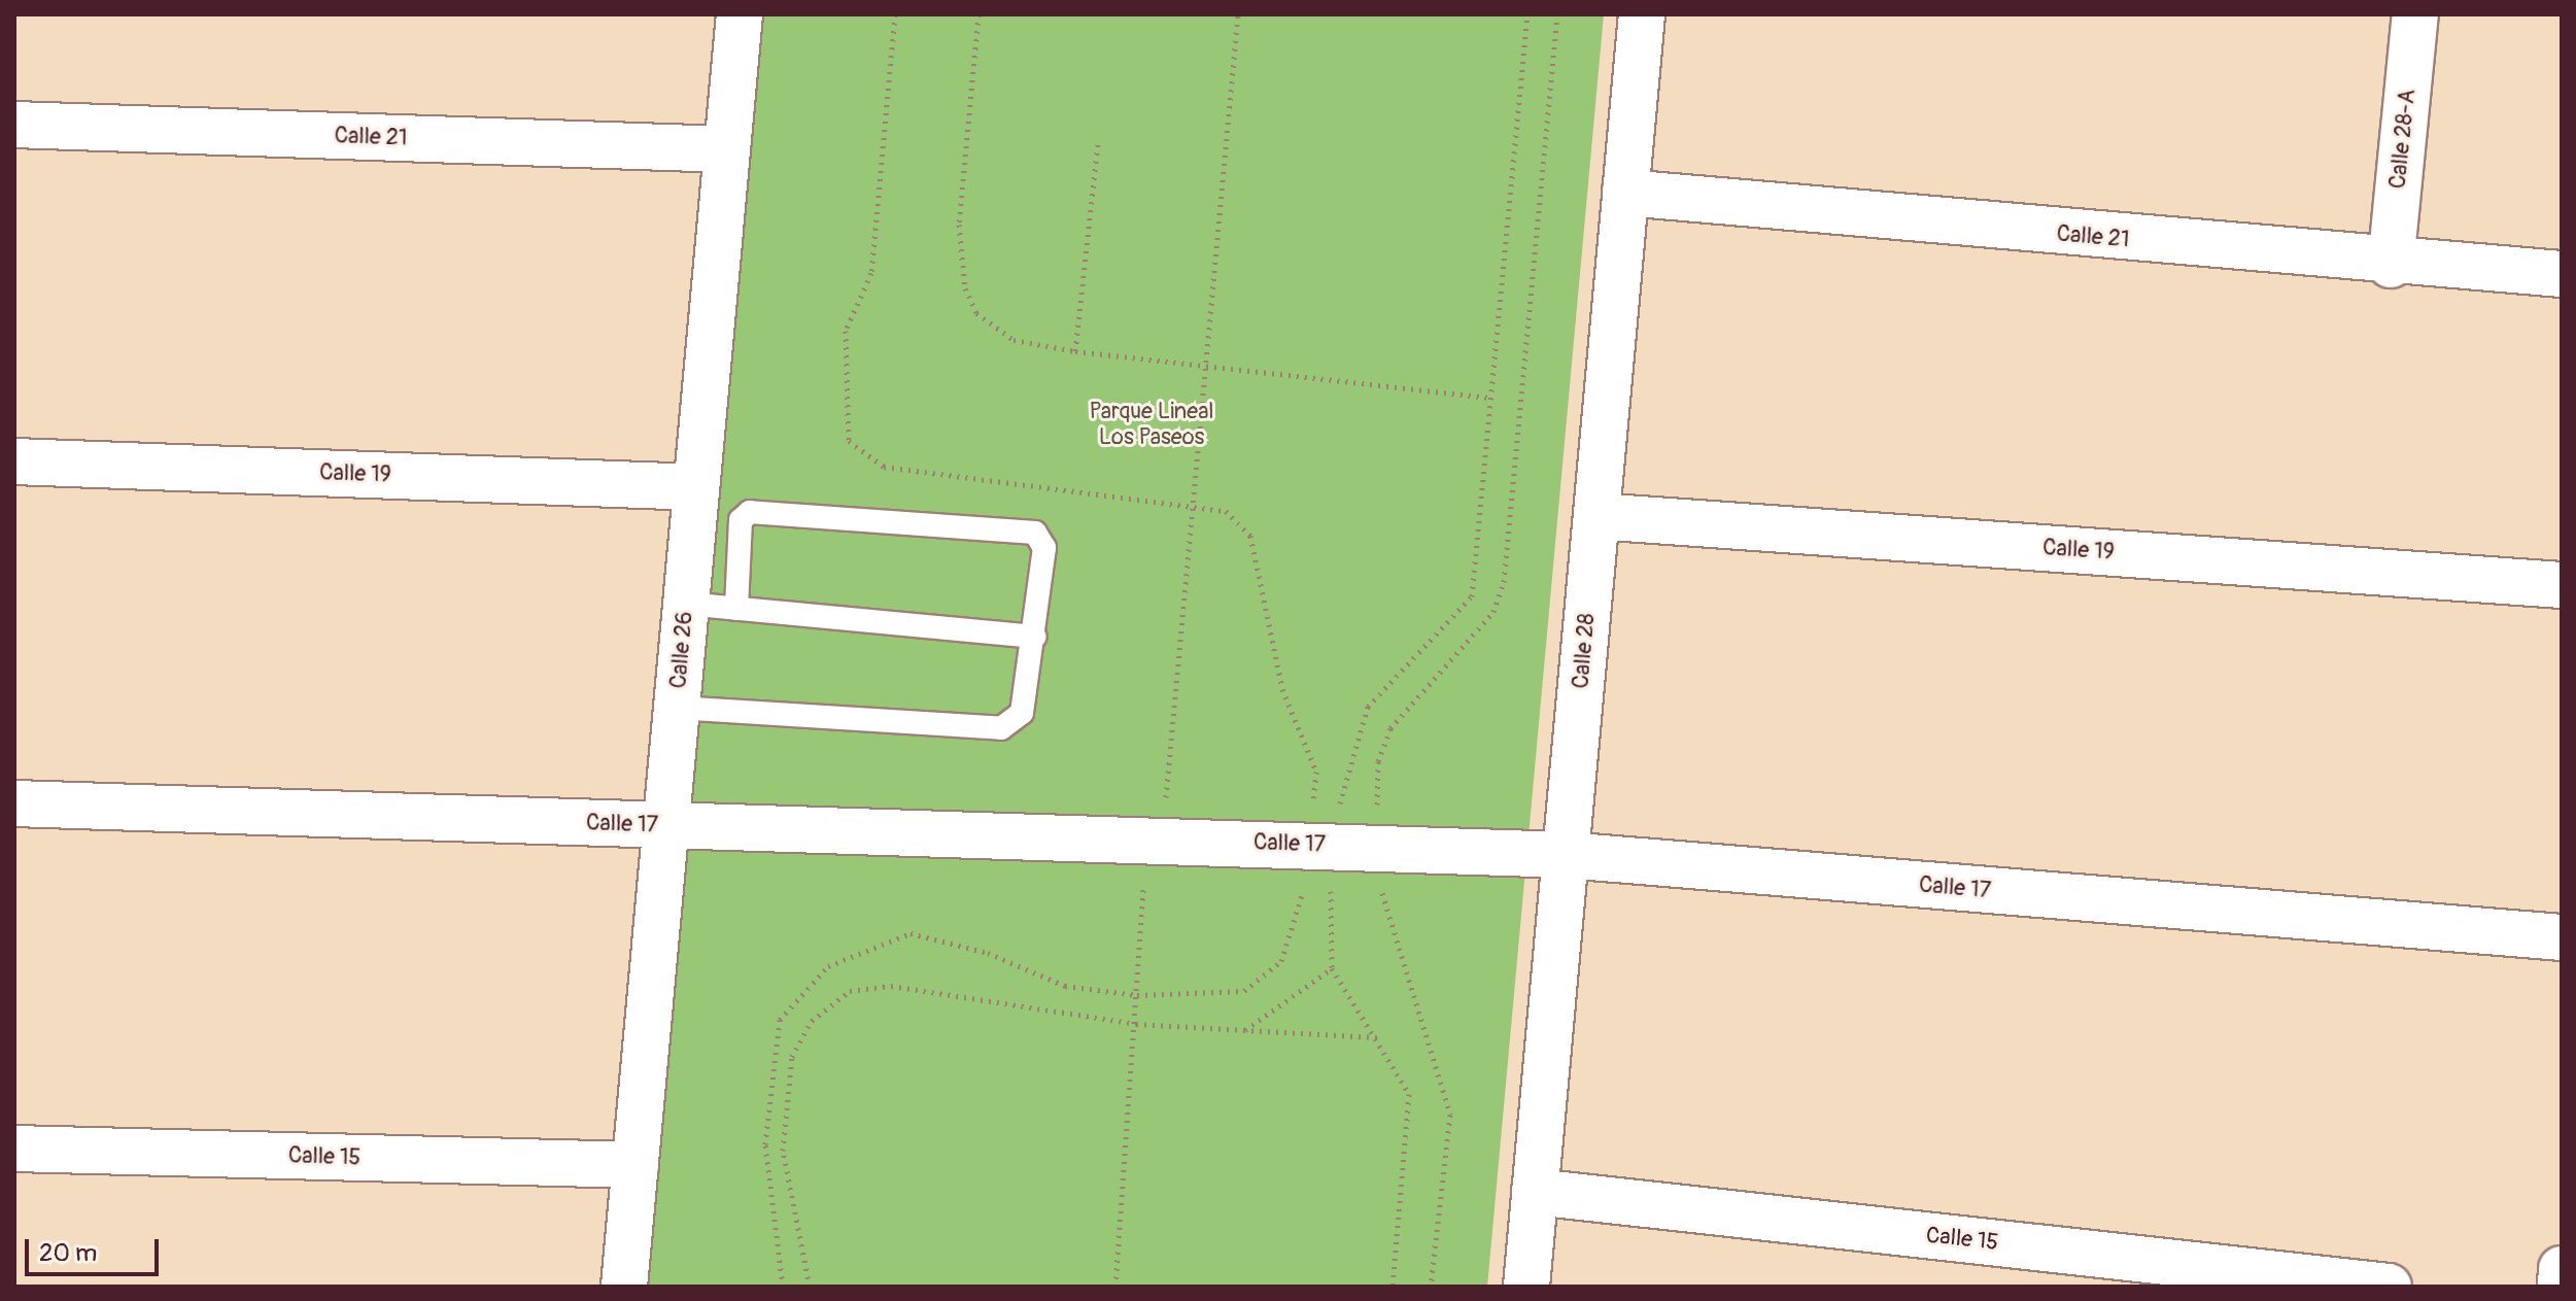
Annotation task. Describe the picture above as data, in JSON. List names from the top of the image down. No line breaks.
{"streets":{"street":["Calle 21","Calle 28-A","Calle 19","Calle 26","Calle 28","Calle 17","Calle 15"]},"crossings":[["Calle 21","Calle 28-A"],["Calle 21","Calle 26"],["Calle 21","Calle 28"],["Calle 19","Calle 26"],["Calle 19","Calle 28"],["Calle 26","Calle 17"],["Calle 26","Calle 15"],["Calle 28","Calle 17"],["Calle 28","Calle 15"]],"parks":["Parque Lineal Los Paseos"],"scale_bar":"20 m"}
